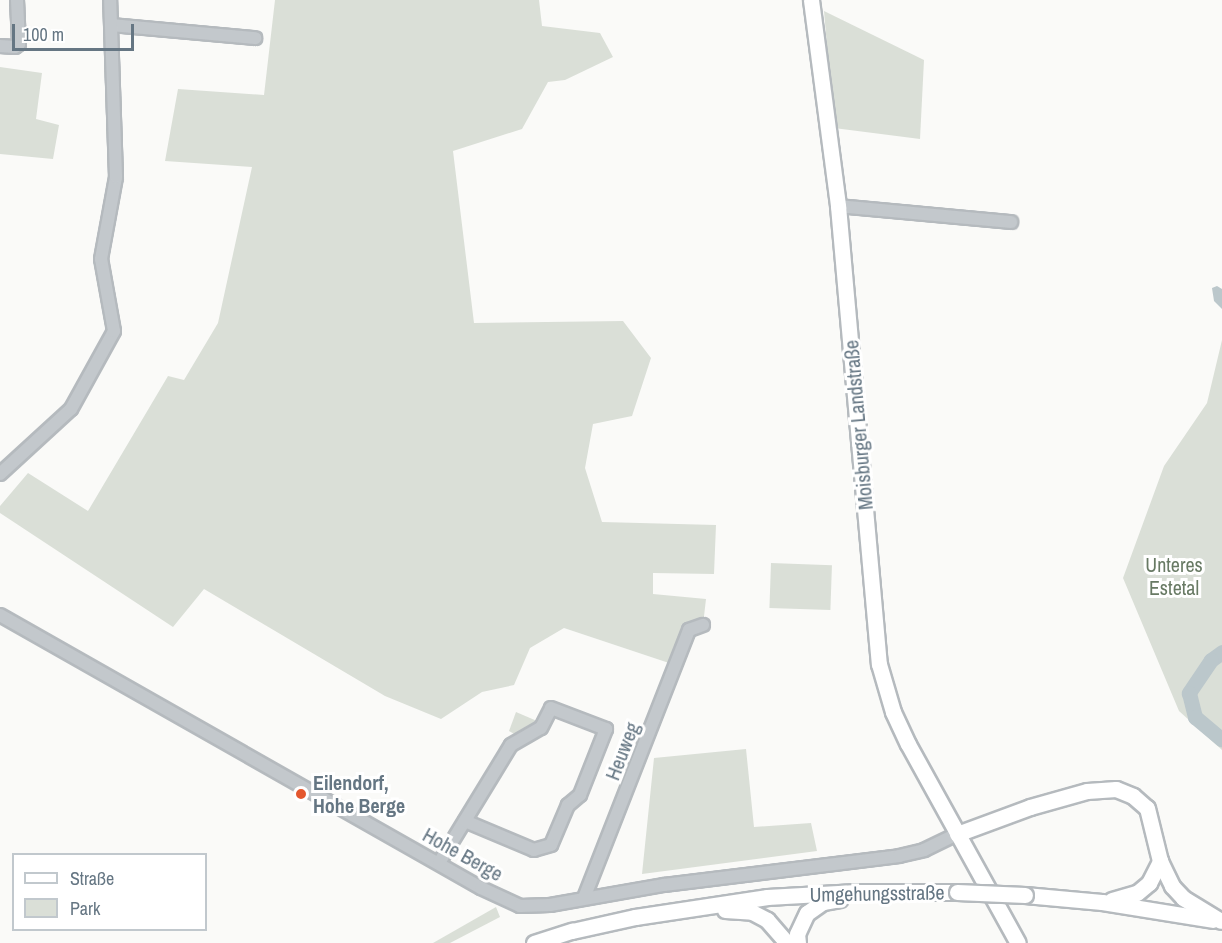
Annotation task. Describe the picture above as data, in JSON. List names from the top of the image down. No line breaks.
{"streets":{"main road":["Moisburger Landstraße","Umgehungsstraße"],"street":["Heuweg","Hohe Berge"]},"crossings":[["Moisburger Landstraße","Hohe Berge"],["Heuweg","Hohe Berge"]],"parks":["Unteres Estetal"],"places":["Eilendorf, Hohe Berge"],"legend":["Straße","Park"],"scale_bar":"100 m"}
